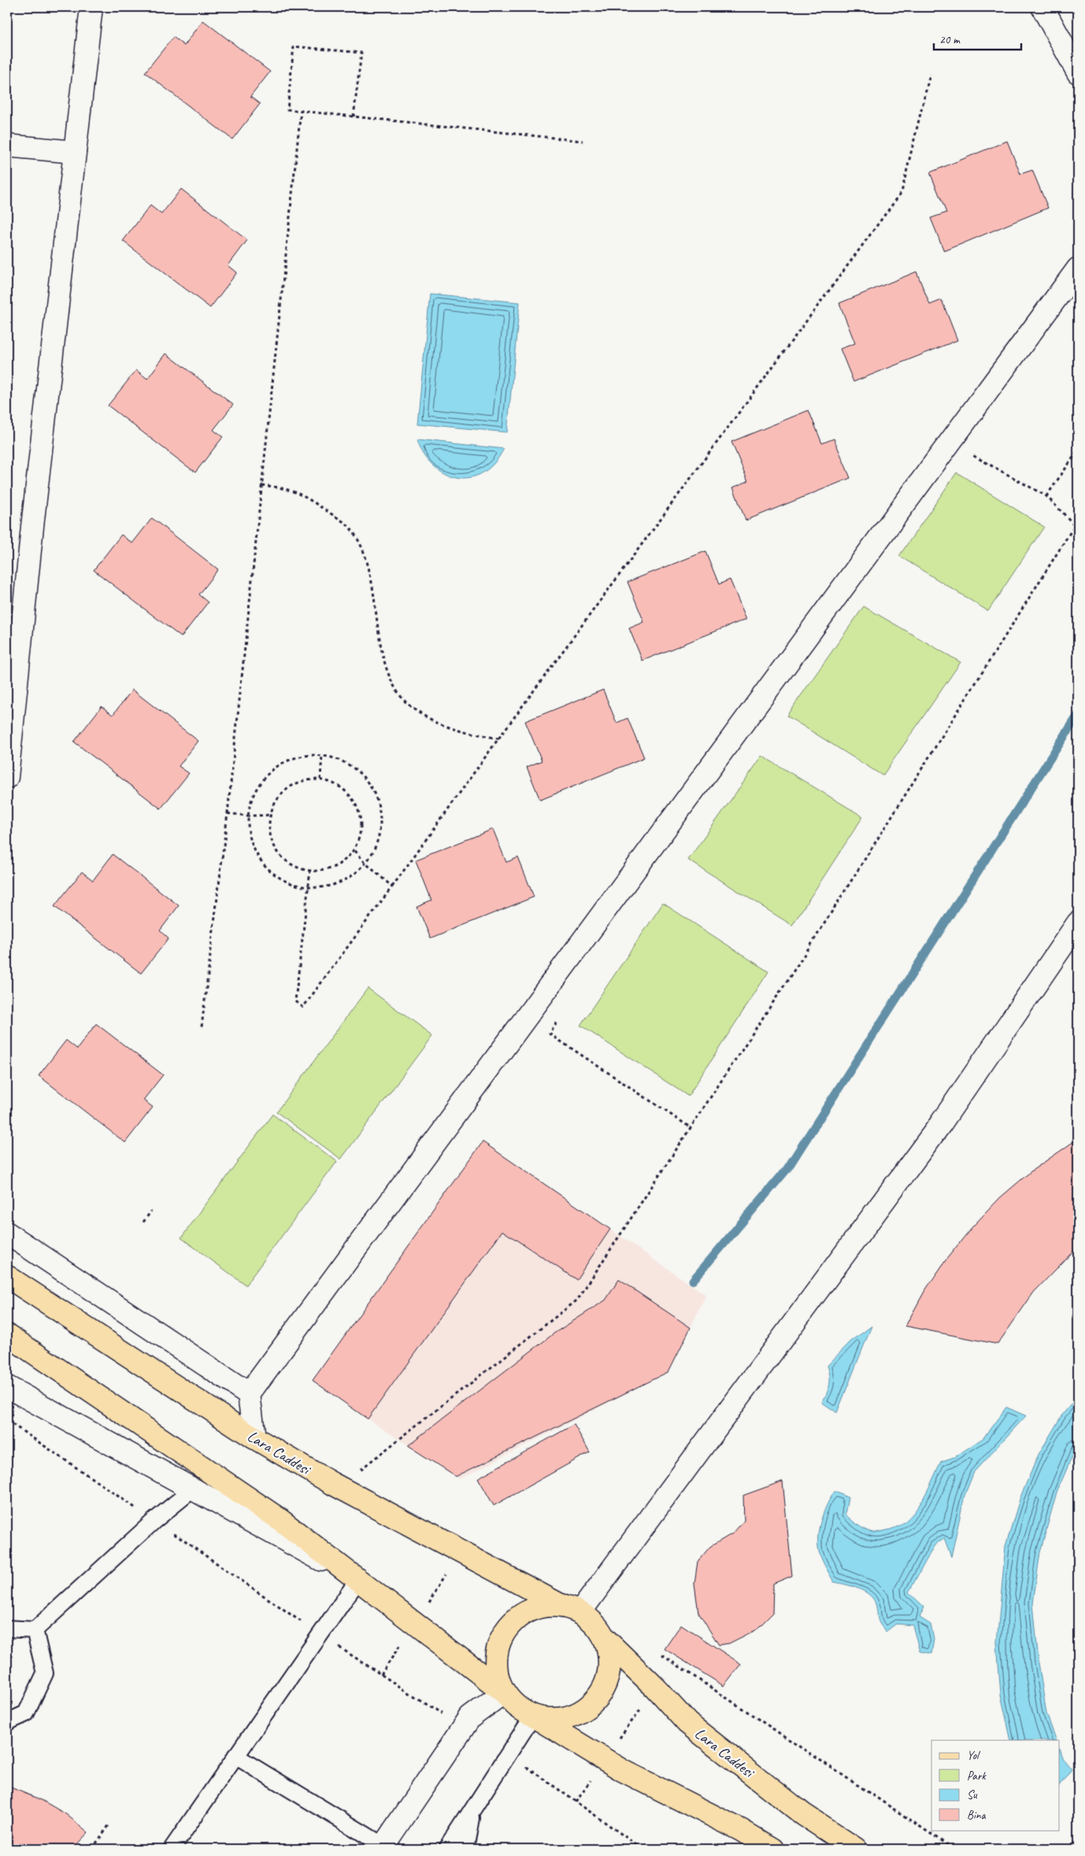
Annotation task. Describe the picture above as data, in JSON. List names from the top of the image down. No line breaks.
{"streets":{"main road":["Lara Caddesi"]},"legend":["Yol","Park","Su","Bina"],"scale_bar":"20 m"}
